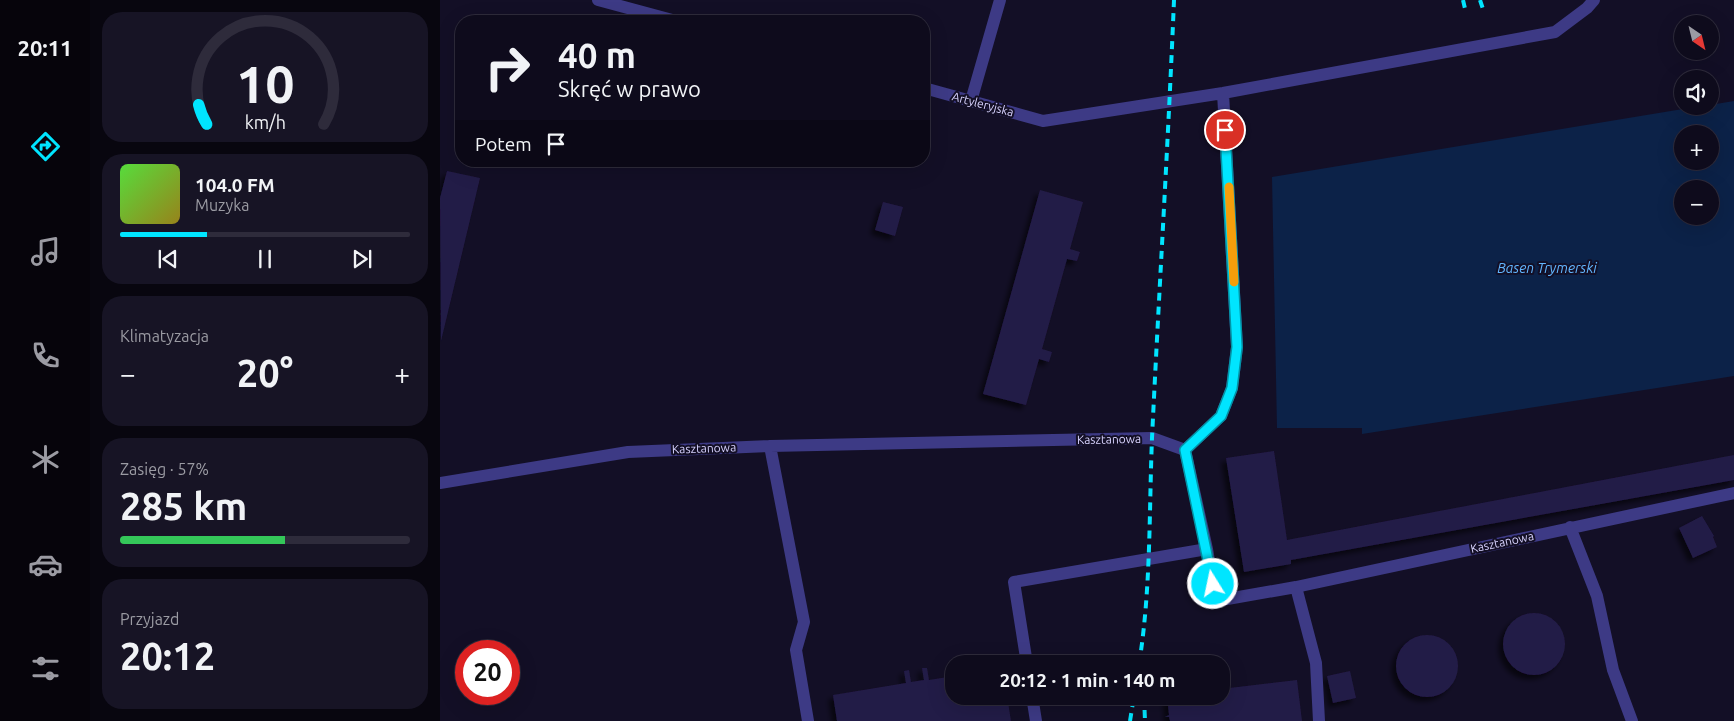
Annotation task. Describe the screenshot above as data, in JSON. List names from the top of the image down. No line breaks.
{"streets":{"lane":["Artyleryjska","Kasztanowa"]},"water":["Basen Trymerski"],"north":"bottom right","page":{"tabs":"20:11","map_buttons":["+","−"],"turn":["40 m","Skręć w prawo"],"then":"Potem","song":["104.0 FM","Muzyka"],"tile":["Klimatyzacja",["Zasięg · 57%","285 km"],["Przyjazd","20:12"]],"heat":["−","20°","+"],"limit":"20","trip":"20:12 · 1 min · 140 m","gauge":["10","km/h"]}}
